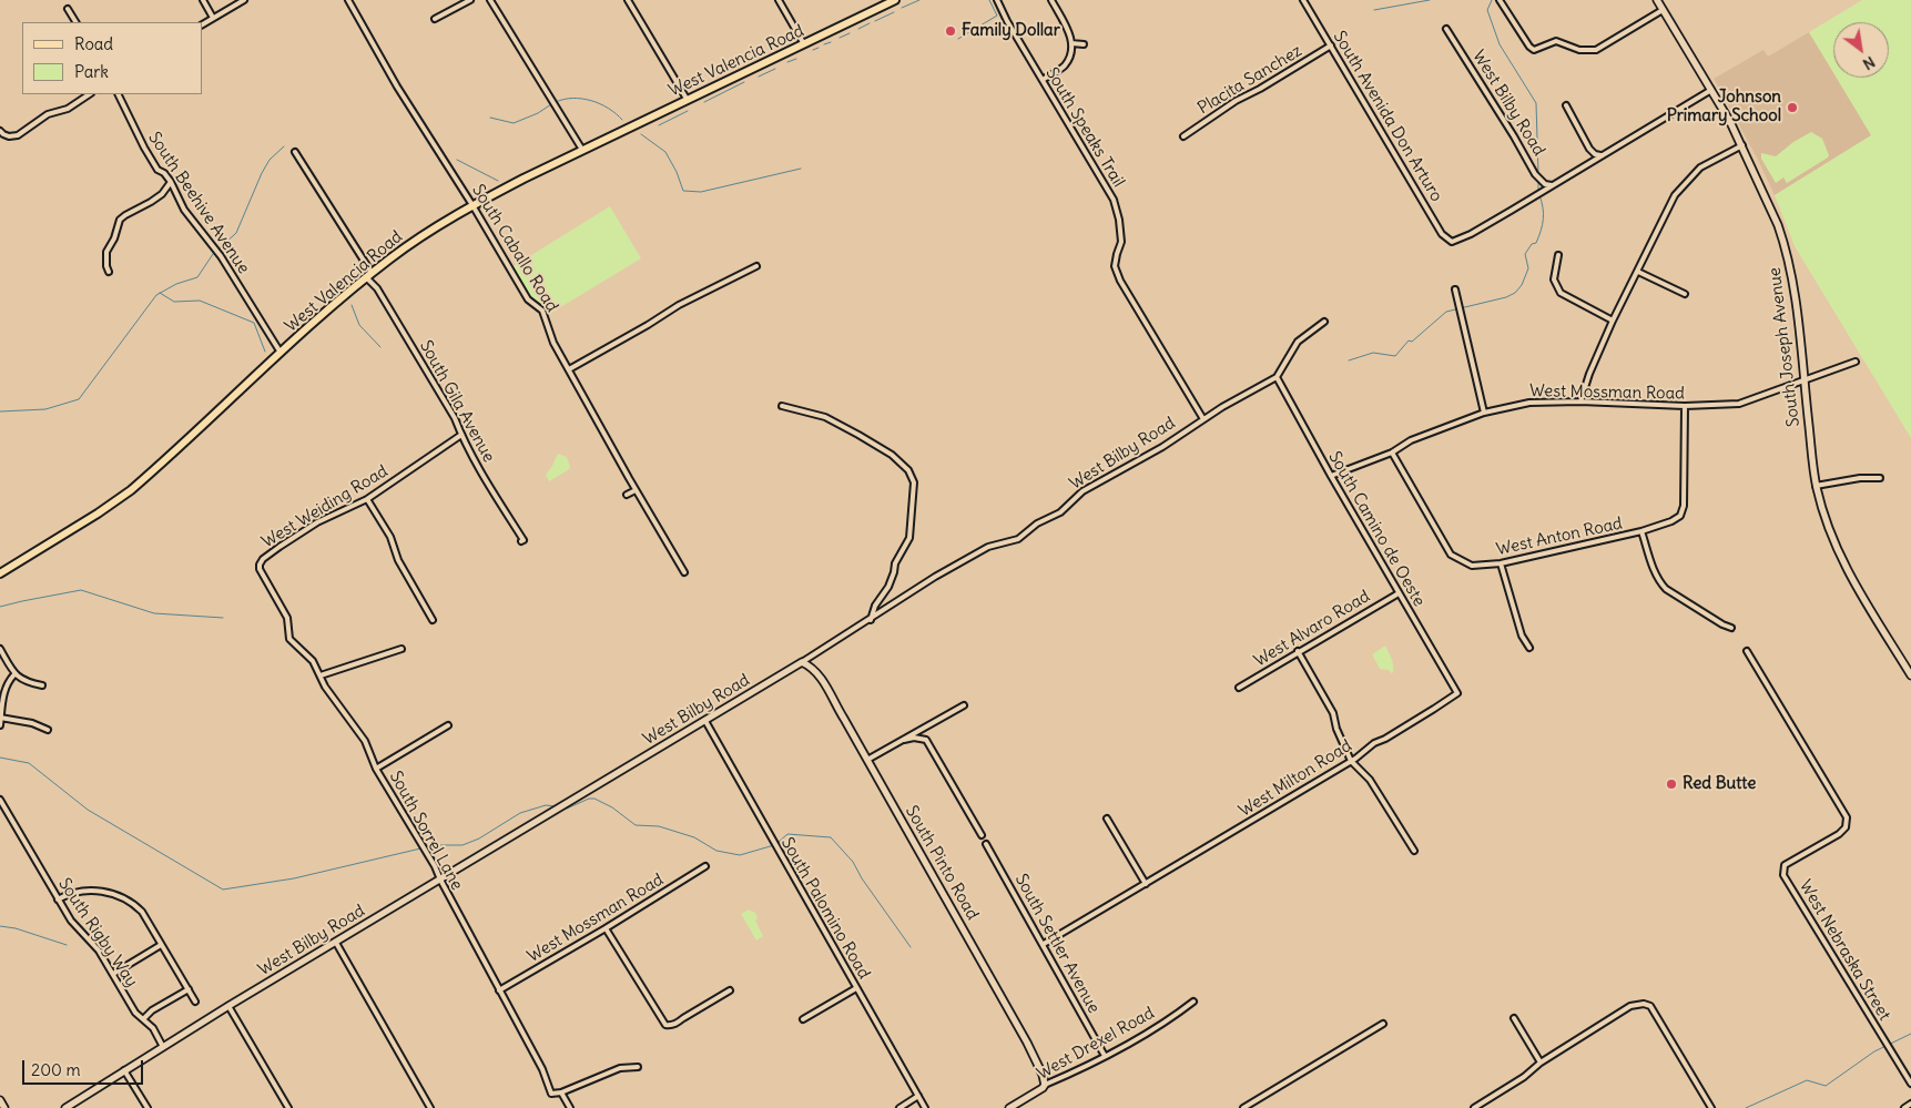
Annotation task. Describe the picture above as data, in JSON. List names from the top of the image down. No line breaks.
{"streets":{"main road":["West Valencia Road"],"street":["Placita Sanchez","West Bilby Road","South Avenida Don Arturo","South Speaks Trail","South Beehive Avenue","South Caballo Road","South Joseph Avenue","West Mossman Road","South Gila Avenue","West Weiding Road","South Camino de Oeste","West Anton Road","West Alvaro Road","West Milton Road","South Sorrel Lane","South Pinto Road","South Palomino Road","South Rigby Way","South Settler Avenue","West Nebraska Street","West Drexel Road"]},"crossings":[["West Valencia Road","South Beehive Avenue"],["West Valencia Road","South Caballo Road"],["West Valencia Road","South Gila Avenue"],["Placita Sanchez","South Avenida Don Arturo"],["West Bilby Road","South Avenida Don Arturo"],["West Bilby Road","South Speaks Trail"],["West Bilby Road","South Camino de Oeste"],["West Bilby Road","South Sorrel Lane"],["West Bilby Road","South Pinto Road"],["West Bilby Road","South Palomino Road"],["West Bilby Road","South Rigby Way"],["South Joseph Avenue","West Mossman Road"],["West Mossman Road","South Camino de Oeste"],["West Mossman Road","West Anton Road"],["West Mossman Road","South Sorrel Lane"],["South Gila Avenue","West Weiding Road"],["West Weiding Road","South Sorrel Lane"],["South Camino de Oeste","West Alvaro Road"],["South Camino de Oeste","West Milton Road"],["West Milton Road","South Settler Avenue"],["South Pinto Road","West Drexel Road"],["South Settler Avenue","West Drexel Road"]],"places":["Family Dollar","Johnson Primary School","Red Butte"],"legend":["Road","Park"],"scale_bar":"200 m","north":"bottom right"}
